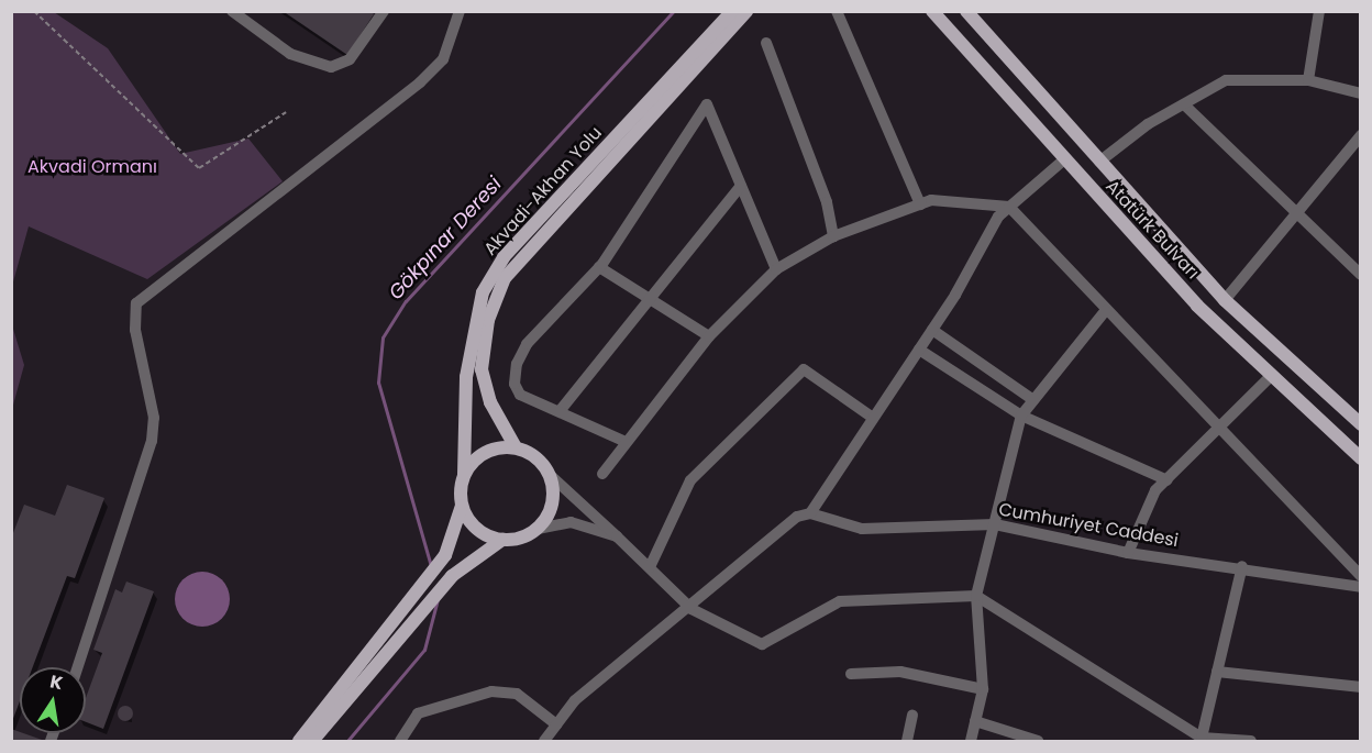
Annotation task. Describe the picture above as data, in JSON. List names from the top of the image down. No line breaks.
{"streets":{"main road":["Akvadi-Akhan Yolu","Atatürk Bulvarı"],"street":["Cumhuriyet Caddesi"]},"water":["Gökpınar Deresi"],"parks":["Akvadi Ormanı"],"north":"top"}
